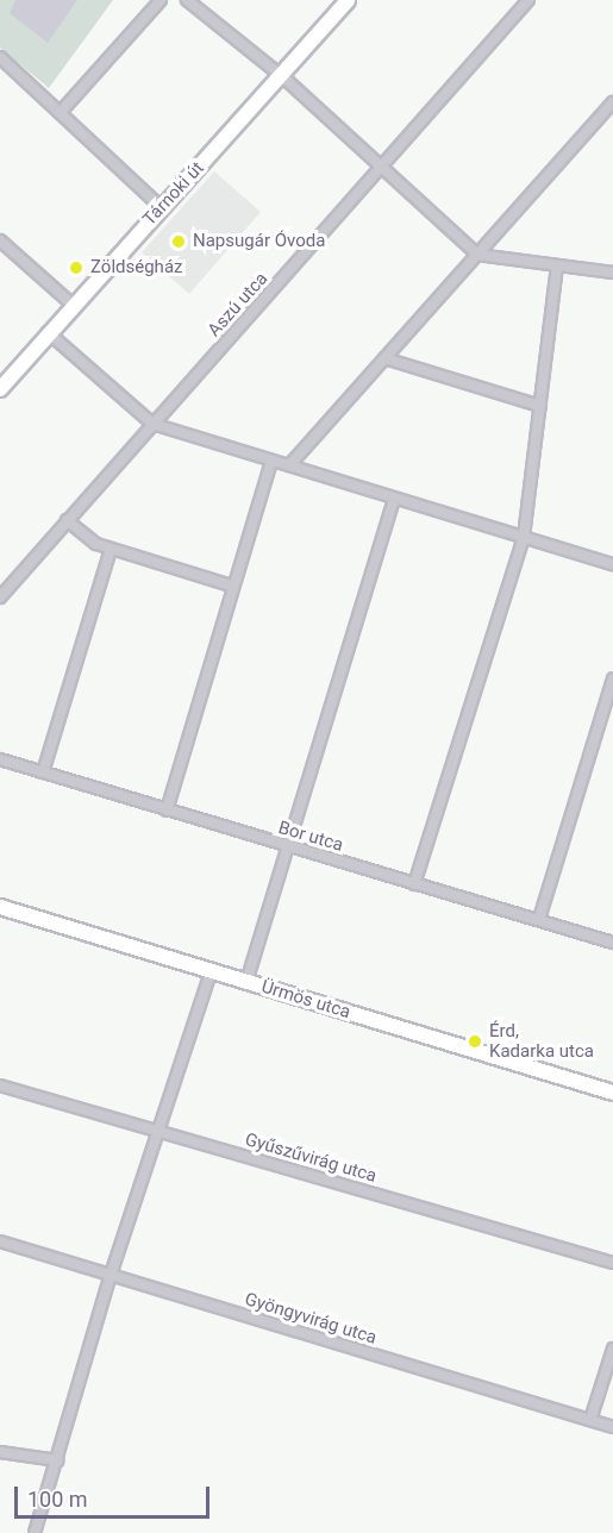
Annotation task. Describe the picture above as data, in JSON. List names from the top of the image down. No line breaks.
{"streets":{"street":["Tárnoki út","Aszú utca","Bor utca","Ürmös utca","Gyűszűvirág utca","Gyöngyvirág utca"]},"places":["Napsugár Óvoda","Zöldségház","Érd, Kadarka utca"],"scale_bar":"100 m"}
